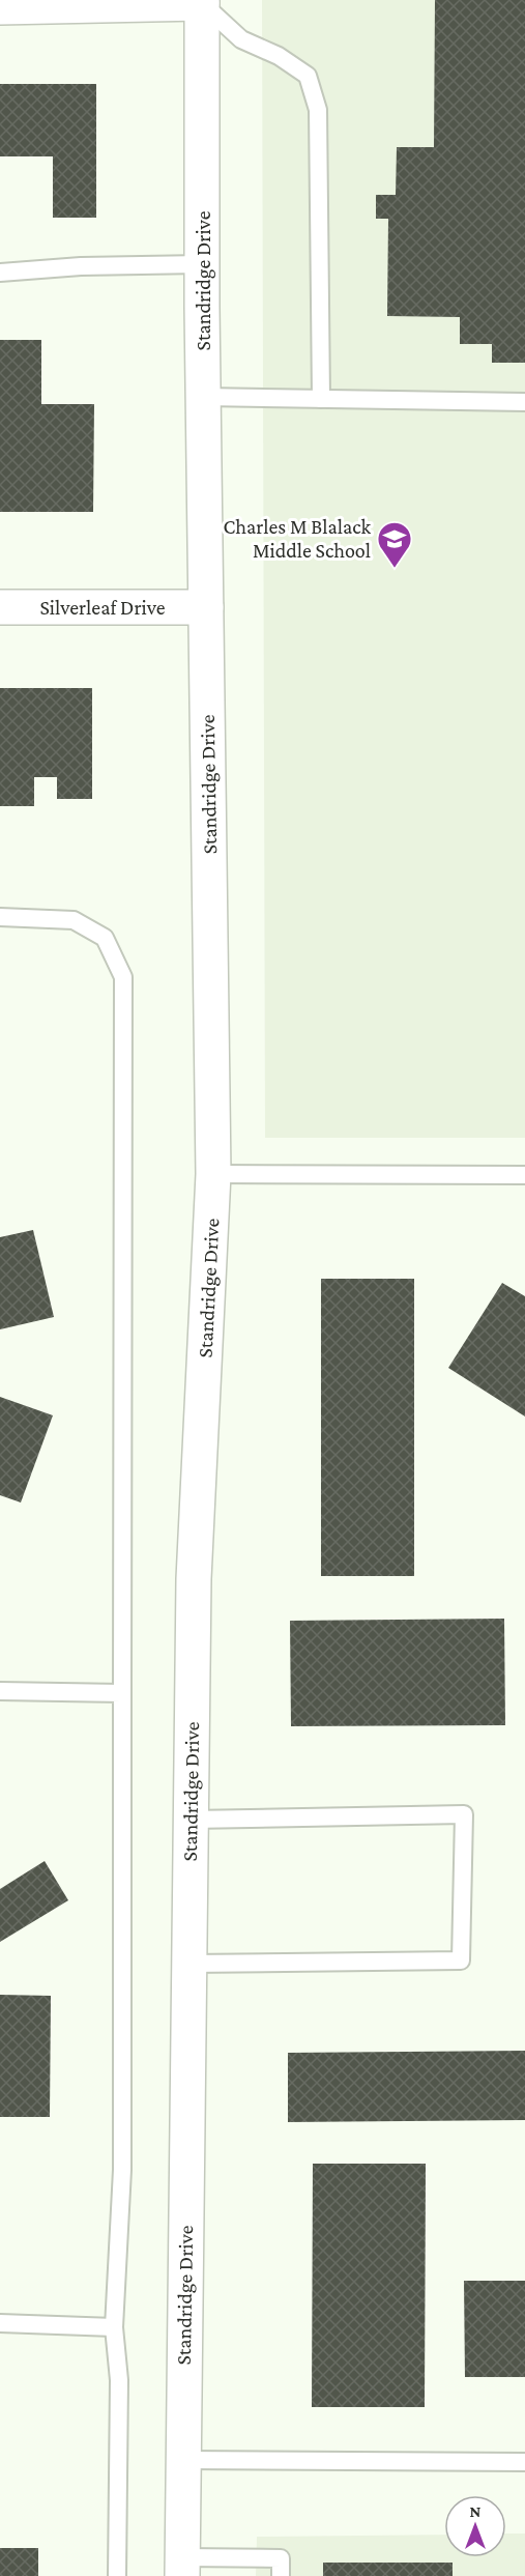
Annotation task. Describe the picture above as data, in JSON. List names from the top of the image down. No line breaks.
{"streets":{"street":["Standridge Drive","Silverleaf Drive"]},"crossings":[["Standridge Drive","Silverleaf Drive"]],"places":{"school or university":["Charles M Blalack Middle School"]},"north":"top"}
